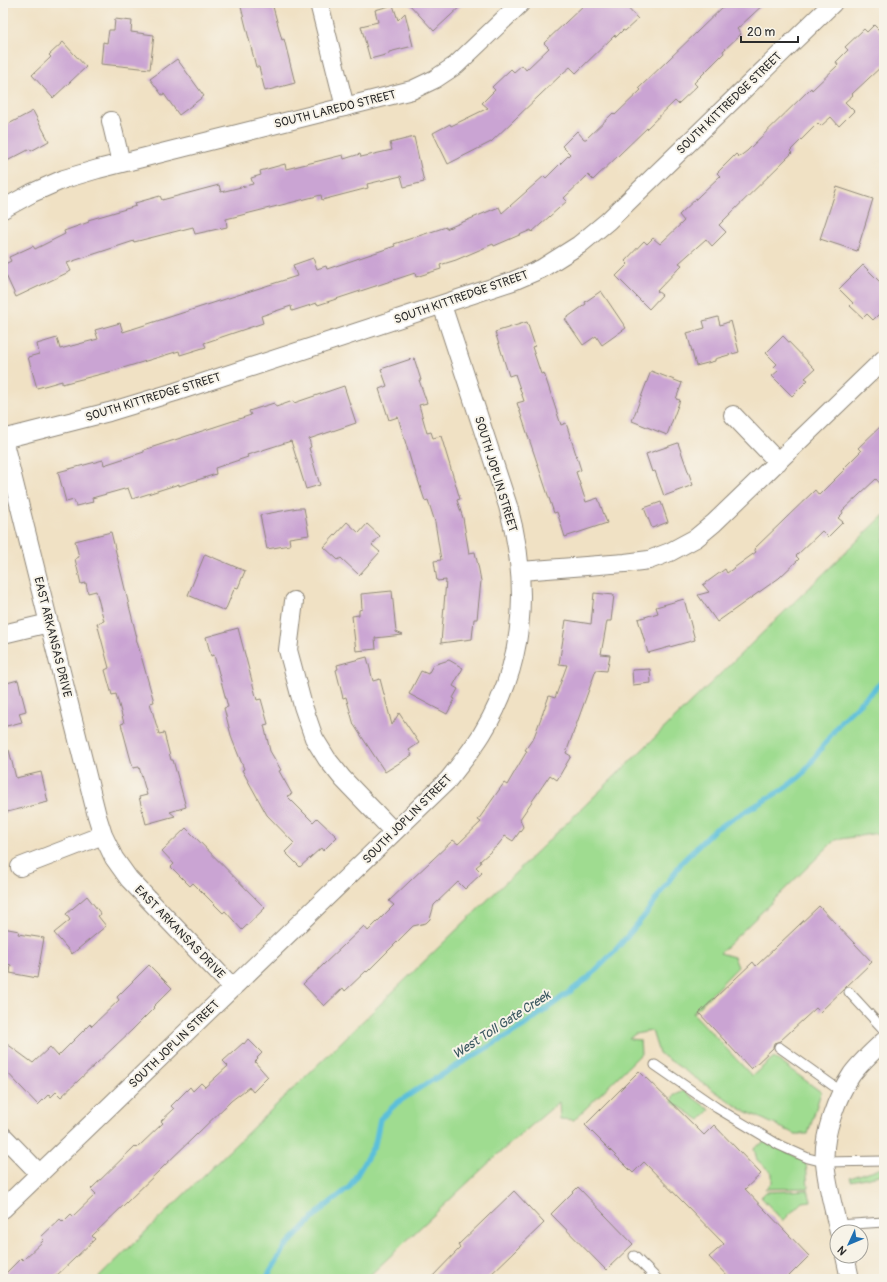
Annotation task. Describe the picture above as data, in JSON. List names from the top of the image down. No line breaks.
{"streets":{"street":["SOUTH KITTREDGE STREET","SOUTH LAREDO STREET","SOUTH JOPLIN STREET","EAST ARKANSAS DRIVE"]},"crossings":[["SOUTH KITTREDGE STREET","SOUTH JOPLIN STREET"],["SOUTH KITTREDGE STREET","EAST ARKANSAS DRIVE"],["SOUTH JOPLIN STREET","EAST ARKANSAS DRIVE"]],"water":["West Toll Gate Creek"],"scale_bar":"20 m","north":"bottom left"}
